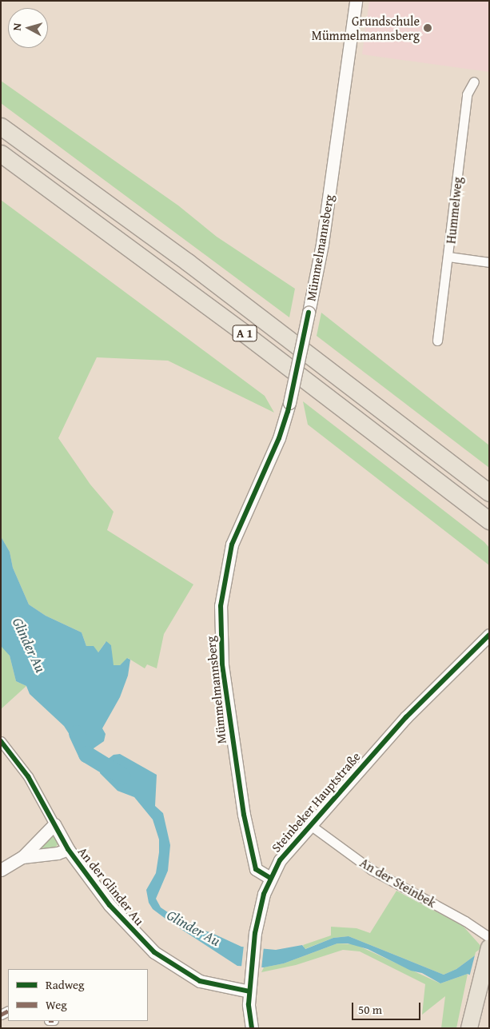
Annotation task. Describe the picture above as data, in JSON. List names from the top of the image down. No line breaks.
{"streets":{"highway":["A 1"],"street":["Hummelweg","Mümmelmannsberg","Steinbeker Hauptstraße","An der Steinbek","An der Glinder Au"]},"crossings":[["Mümmelmannsberg","Steinbeker Hauptstraße"],["Steinbeker Hauptstraße","An der Steinbek"],["Steinbeker Hauptstraße","An der Glinder Au"]],"water":["Glinder Au"],"places":["Grundschule Mümmelmannsberg"],"legend":["Radweg","Weg"],"scale_bar":"50 m","north":"left"}
